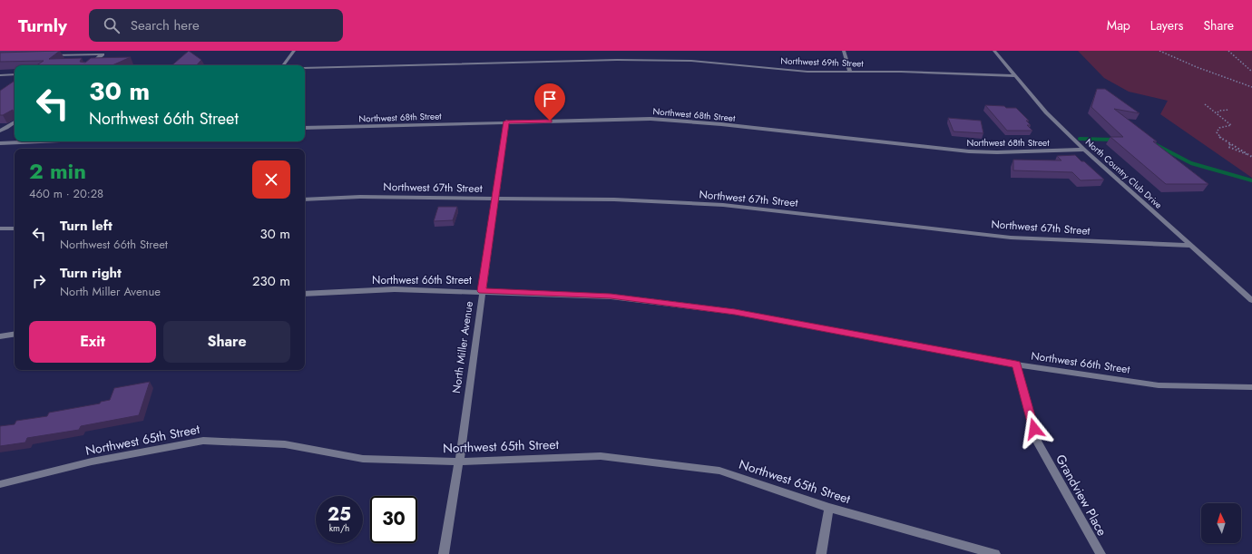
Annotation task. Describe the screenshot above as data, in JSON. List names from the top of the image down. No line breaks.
{"streets":{"street":["Northwest 69th Street","Northwest 68th Street","North Country Club Drive","Northwest 67th Street","Northwest 66th Street","North Miller Avenue","Northwest 65th Street","Grandview Place"]},"crossings":[["Northwest 69th Street","North Country Club Drive"],["Northwest 68th Street","North Country Club Drive"],["Northwest 68th Street","North Miller Avenue"],["North Country Club Drive","Northwest 67th Street"],["Northwest 67th Street","North Miller Avenue"],["Northwest 66th Street","North Miller Avenue"],["Northwest 66th Street","Grandview Place"],["North Miller Avenue","Northwest 65th Street"]],"north":"top","page":{"header":"Turnly","search":"Search here","nav":["Map","Layers","Share"],"turn":["30 m","Northwest 66th Street"],"heading":["2 min","460 m · 20:28"],"list":[{"name":"Turn left","note":"Northwest 66th Street","value":"30 m"},{"name":"Turn right","note":"North Miller Avenue","value":"230 m"}],"buttons":["Exit","Share"],"speed":"25 km/h","limit":"30"}}
